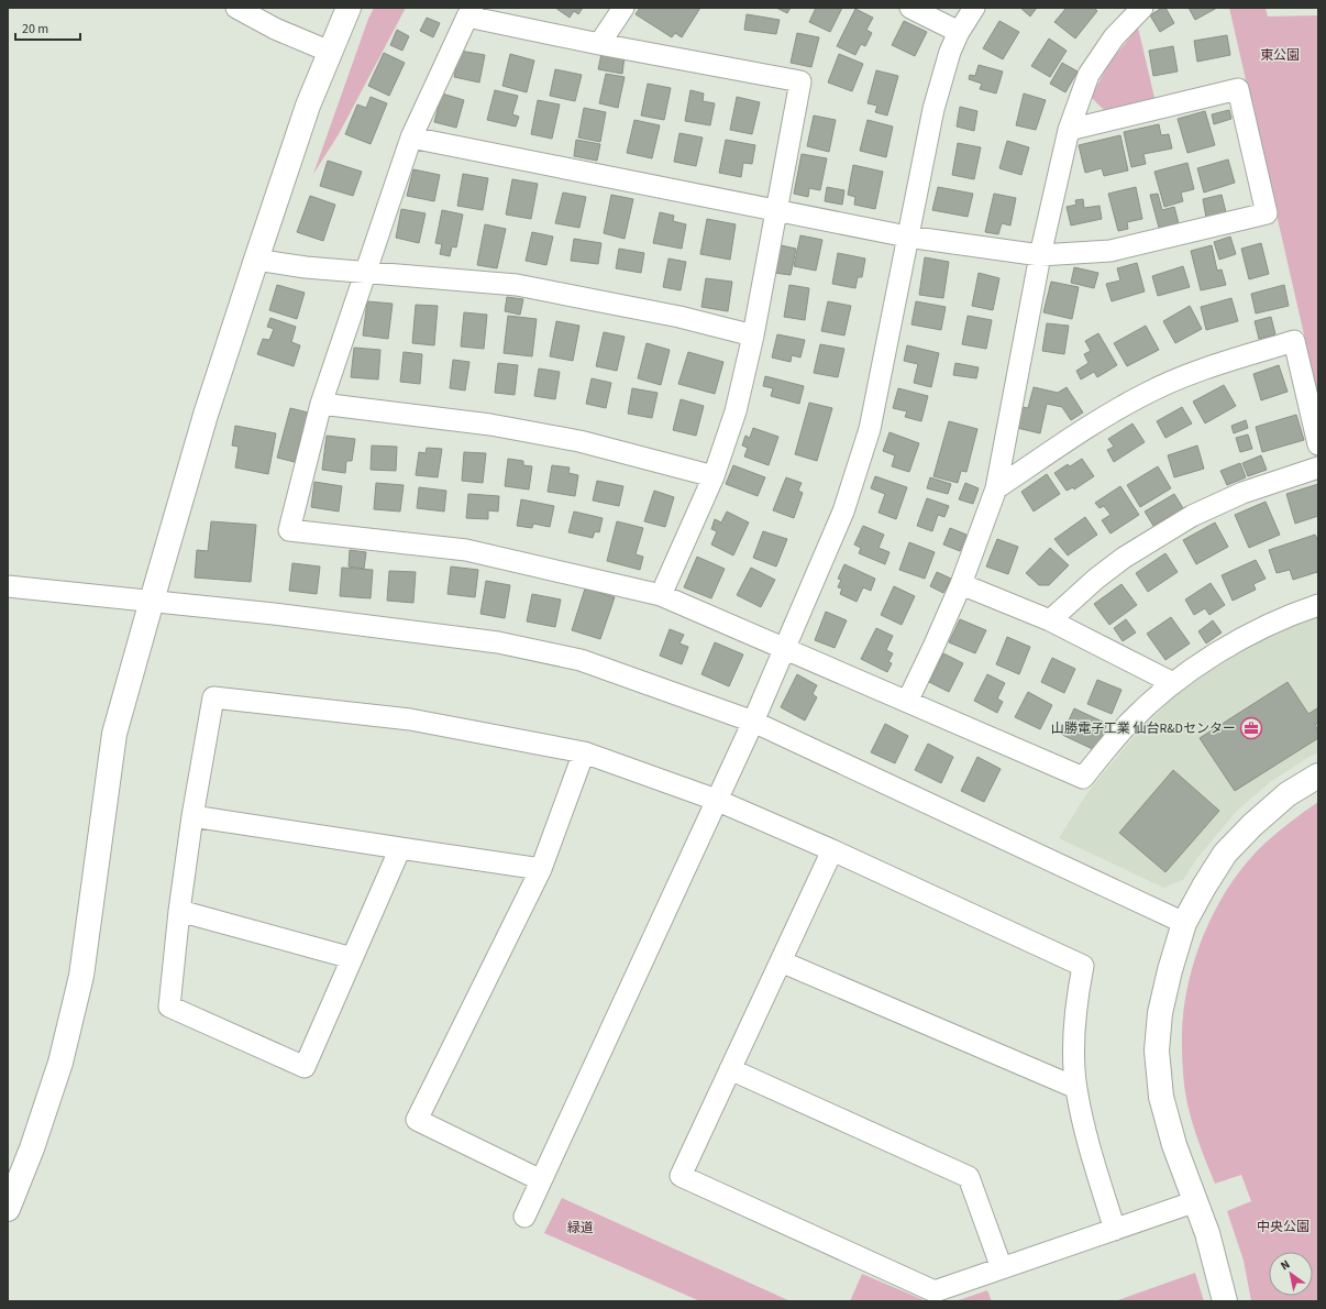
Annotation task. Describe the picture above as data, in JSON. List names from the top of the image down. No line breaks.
{"parks":["東公園","中央公園","緑道"],"places":{"office":["山勝電子工業 仙台R&Dセンター"]},"scale_bar":"20 m","north":"top left"}
